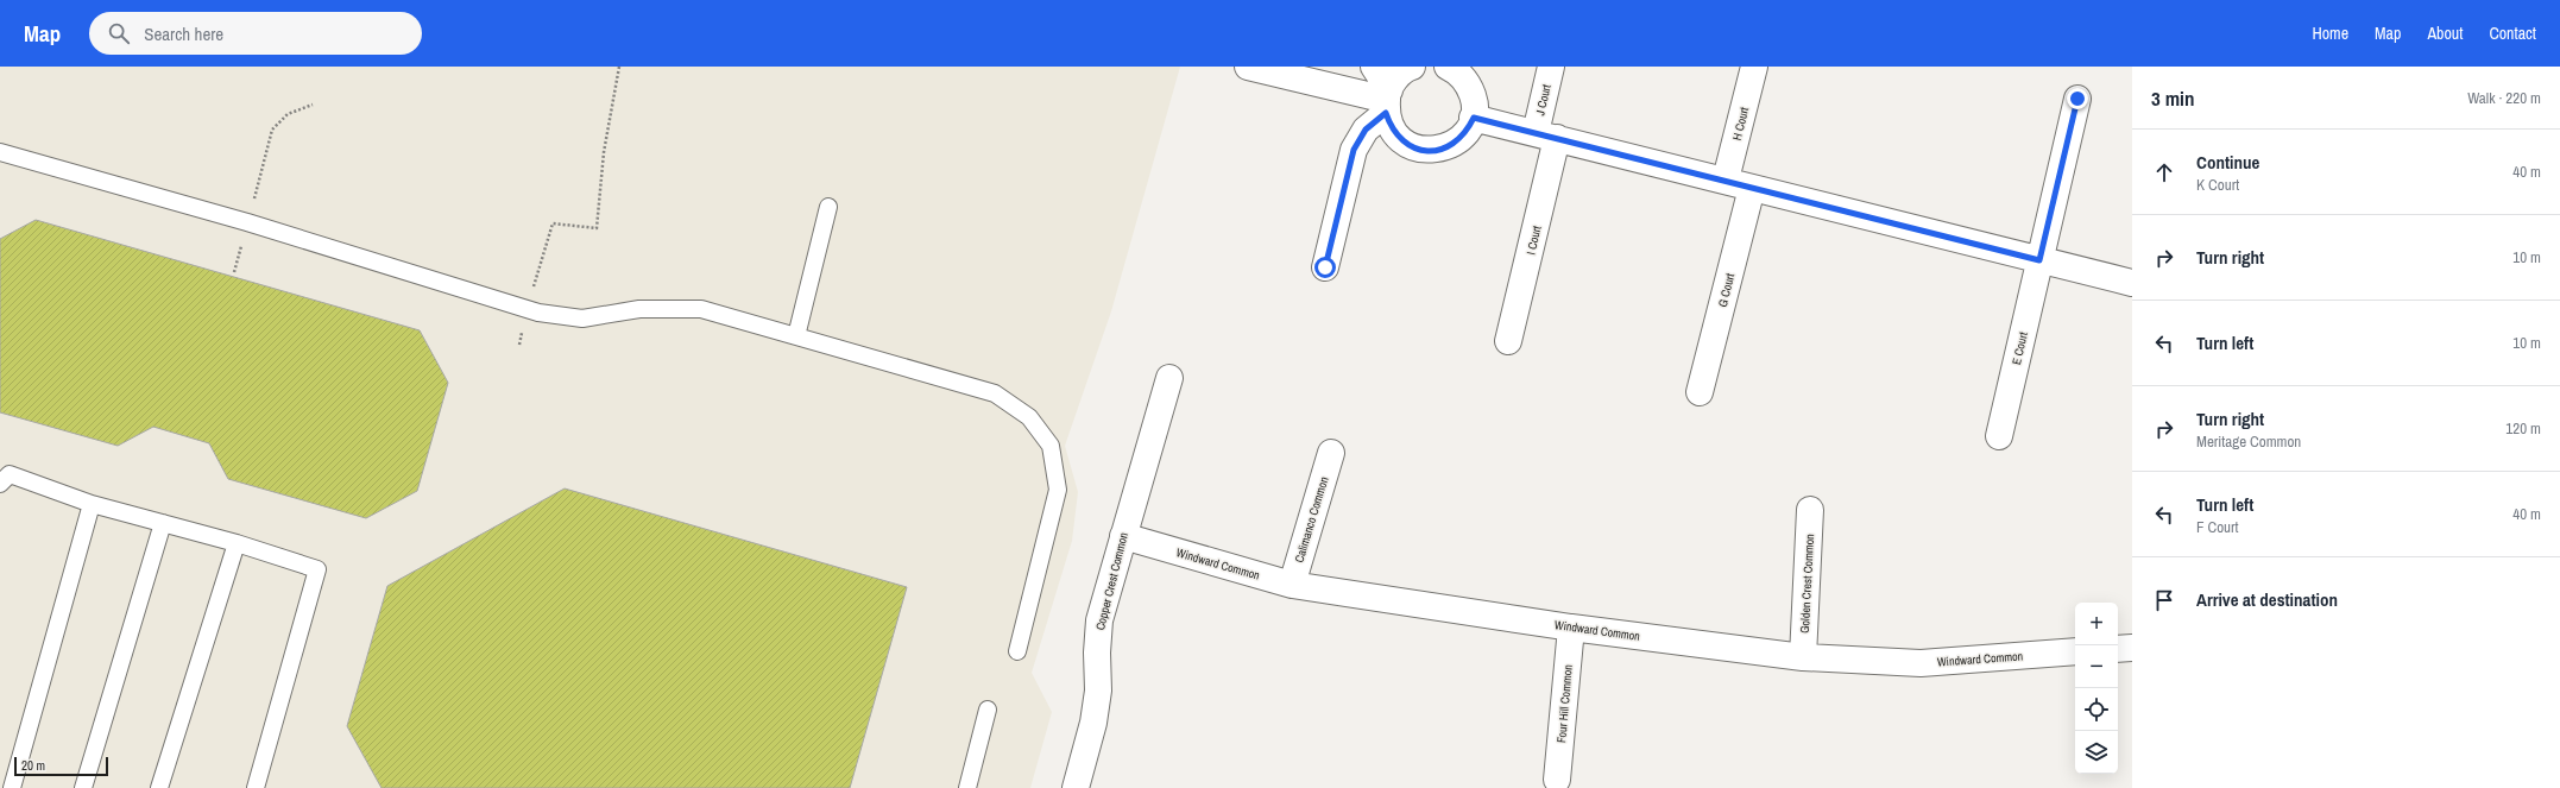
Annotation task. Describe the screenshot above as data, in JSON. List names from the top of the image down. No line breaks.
{"streets":{"street":["J Court","H Court","I Court","G Court","E Court","Calimanco Common","Windward Common","Copper Crest Common","Golden Crest Common","Four Hill Common"]},"crossings":[["J Court","I Court"],["Calimanco Common","Windward Common"],["Windward Common","Copper Crest Common"],["Windward Common","Golden Crest Common"],["Windward Common","Four Hill Common"]],"scale_bar":"20 m","page":{"header":"Map","search":"Search here","nav":["Home","Map","About","Contact"],"heading":["3 min","Walk · 220 m"],"list":[["Continue","K Court","40 m"],["Turn right","10 m"],["Turn left","10 m"],["Turn right","Meritage Common","120 m"],["Turn left","F Court","40 m"],"Arrive at destination"],"map_buttons":["+","−"],"scale":"20 m"}}
